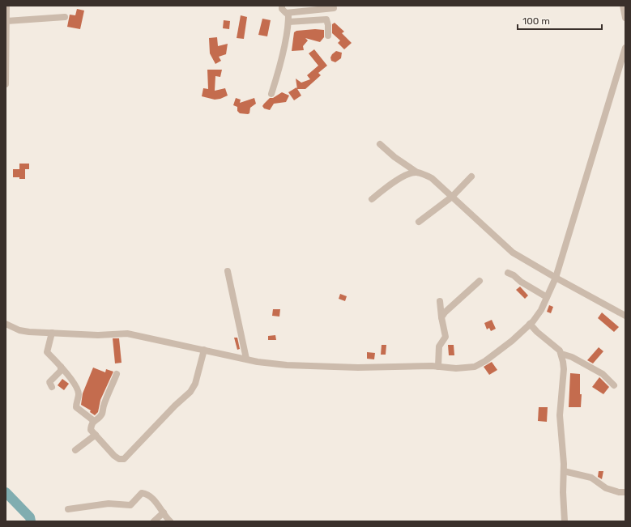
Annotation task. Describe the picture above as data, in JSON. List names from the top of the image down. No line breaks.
{"scale_bar":"100 m"}
